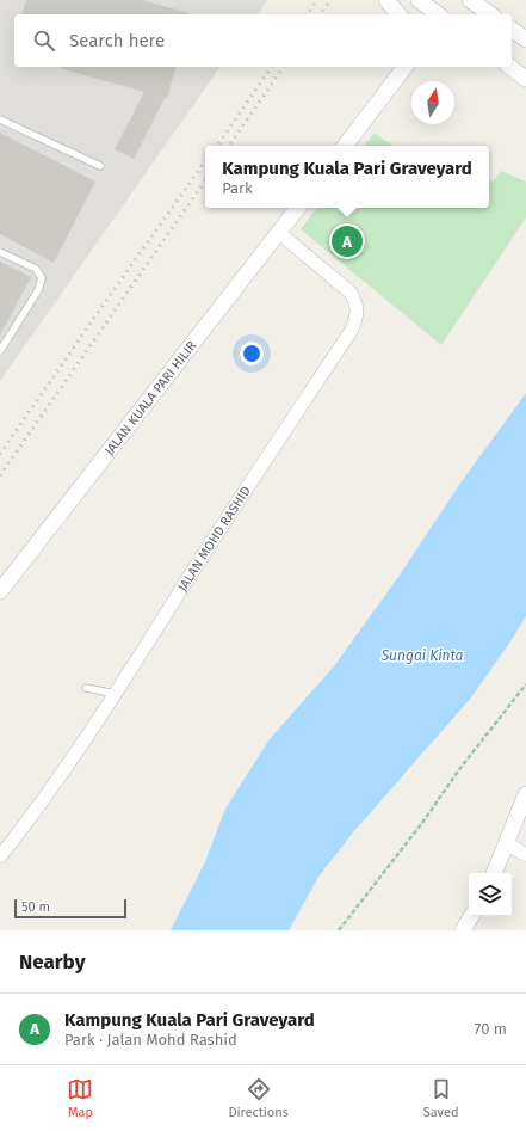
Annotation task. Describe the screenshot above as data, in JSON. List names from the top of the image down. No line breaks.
{"streets":{"street":["JALAN KUALA PARI HILIR","JALAN MOHD RASHID"]},"crossings":[["JALAN KUALA PARI HILIR","JALAN MOHD RASHID"]],"water":["Sungai Kinta"],"scale_bar":"50 m","north":"top","page":{"search":"Search here","popup":["Kampung Kuala Pari Graveyard","Park"],"pins":"A","scale":"50 m","heading":"Nearby","list":[{"mark":"A","name":"Kampung Kuala Pari Graveyard","note":"Park · Jalan Mohd Rashid","value":"70 m"}],"nav":["Map","Directions","Saved"]}}
